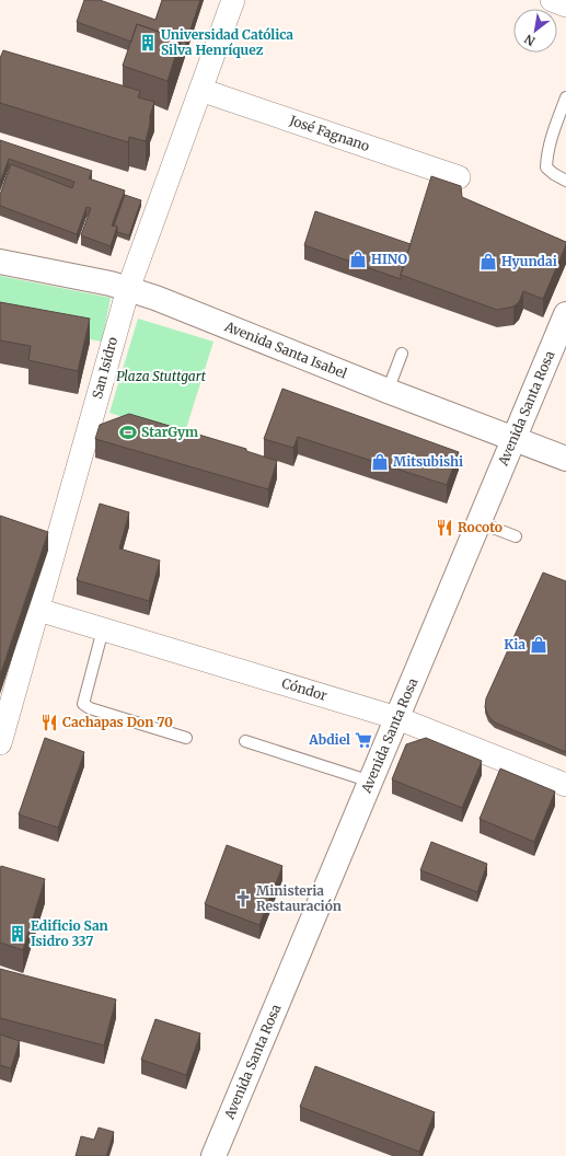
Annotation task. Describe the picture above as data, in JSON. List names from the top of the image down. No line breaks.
{"streets":{"main road":["Avenida Santa Isabel","Avenida Santa Rosa"],"street":["José Fagnano","San Isidro","Cóndor"]},"crossings":[["José Fagnano","San Isidro"],["Avenida Santa Isabel","San Isidro"],["Avenida Santa Isabel","Avenida Santa Rosa"],["San Isidro","Cóndor"],["Avenida Santa Rosa","Cóndor"]],"parks":["Plaza Stuttgart"],"places":{"building":["Universidad Católica Silva Henríquez","Edificio San Isidro 337"],"shop":["HINO","Hyundai","Mitsubishi","Kia"],"sports":["StarGym"],"restaurant":["Rocoto","Cachapas Don 70"],"supermarket":["Abdiel"],"church":["Ministeria Restauración"]},"north":"bottom left"}
